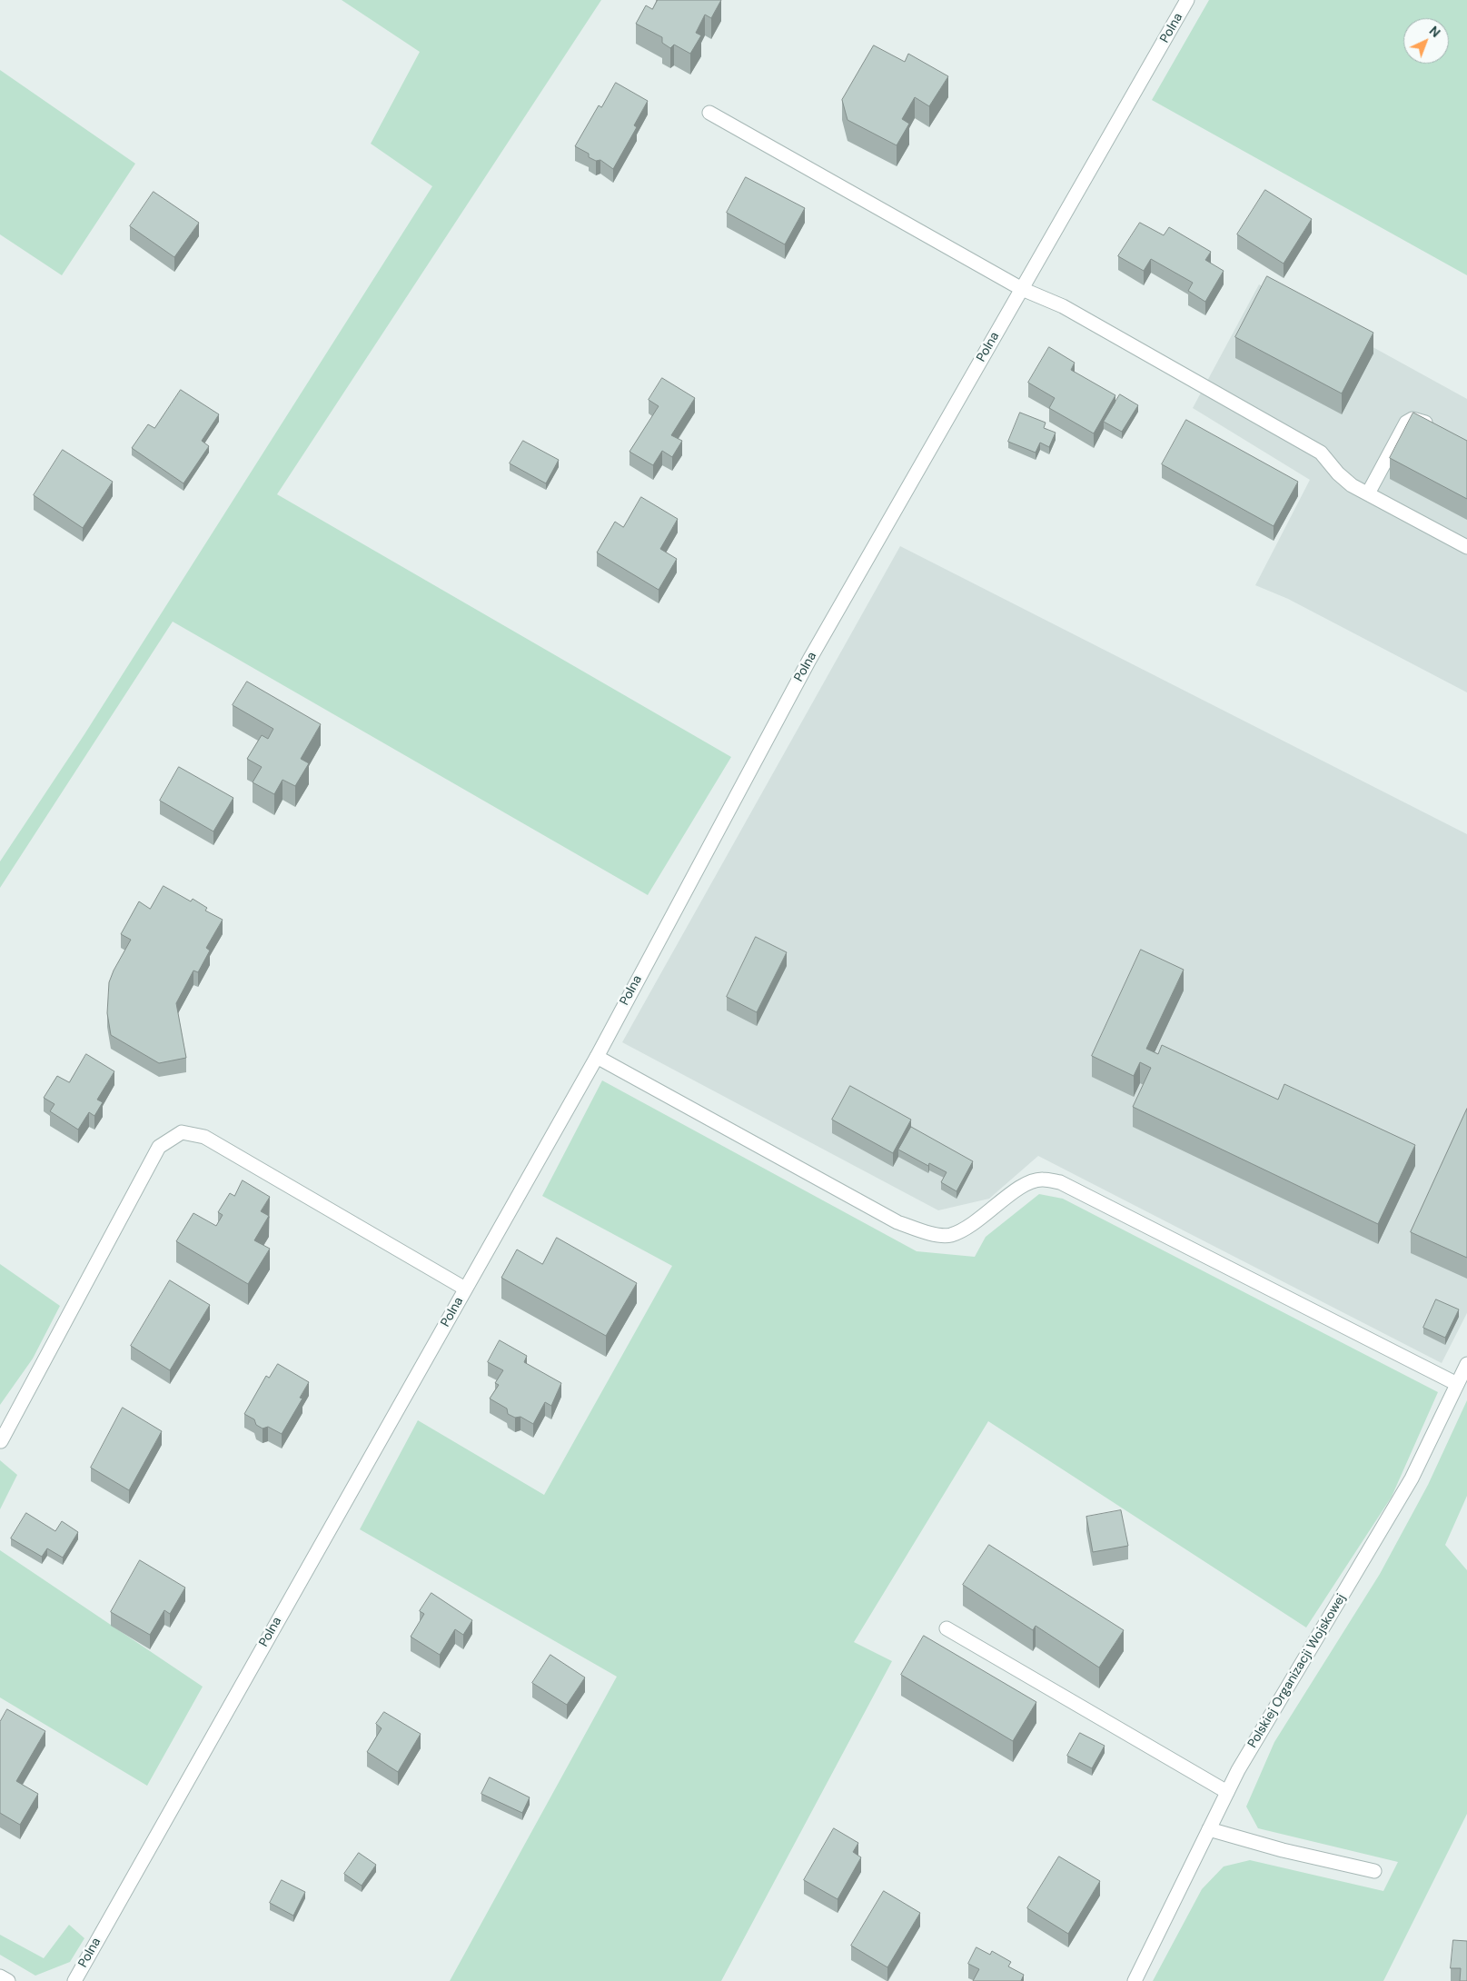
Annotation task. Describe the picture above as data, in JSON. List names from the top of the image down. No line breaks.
{"streets":{"street":["Polna","Polskiej Organizacji Wojskowej"]},"north":"top right"}
